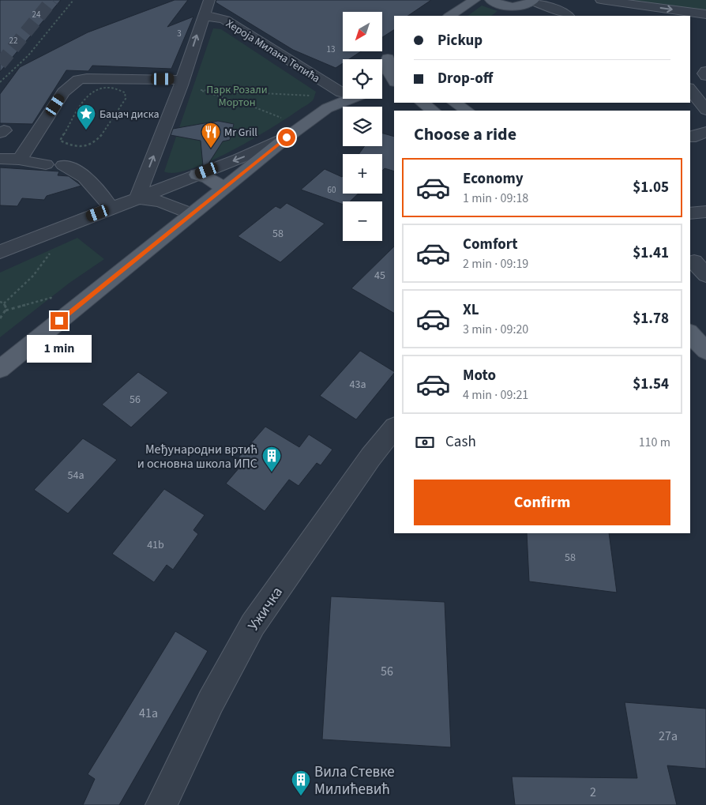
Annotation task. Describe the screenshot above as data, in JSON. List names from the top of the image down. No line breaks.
{"streets":{"street":["Хероја Милана Тепића","Ужичка"]},"parks":["Парк Розали Мортон"],"places":{"place":["Бацач диска"],"restaurant":["Mr Grill"],"building":["Међународни вртић и основна школа ИПС","Вила Стевке Милићевић"]},"house_numbers":["24","3","22","13","60","58","45","43a","56","54a","41b","58","56","41a","27a","2"],"north":"bottom left","page":{"map_buttons":["+","−"],"banner":["Pickup","Drop-off"],"heading":"Choose a ride","list":[{"name":"Economy","note":"1 min · 09:18","value":"$1.05"},{"name":"Comfort","note":"2 min · 09:19","value":"$1.41"},{"name":"XL","note":"3 min · 09:20","value":"$1.78"},{"name":"Moto","note":"4 min · 09:21","value":"$1.54"}],"bubble":"1 min","pay":["Cash","110 m"],"buttons":"Confirm"}}
